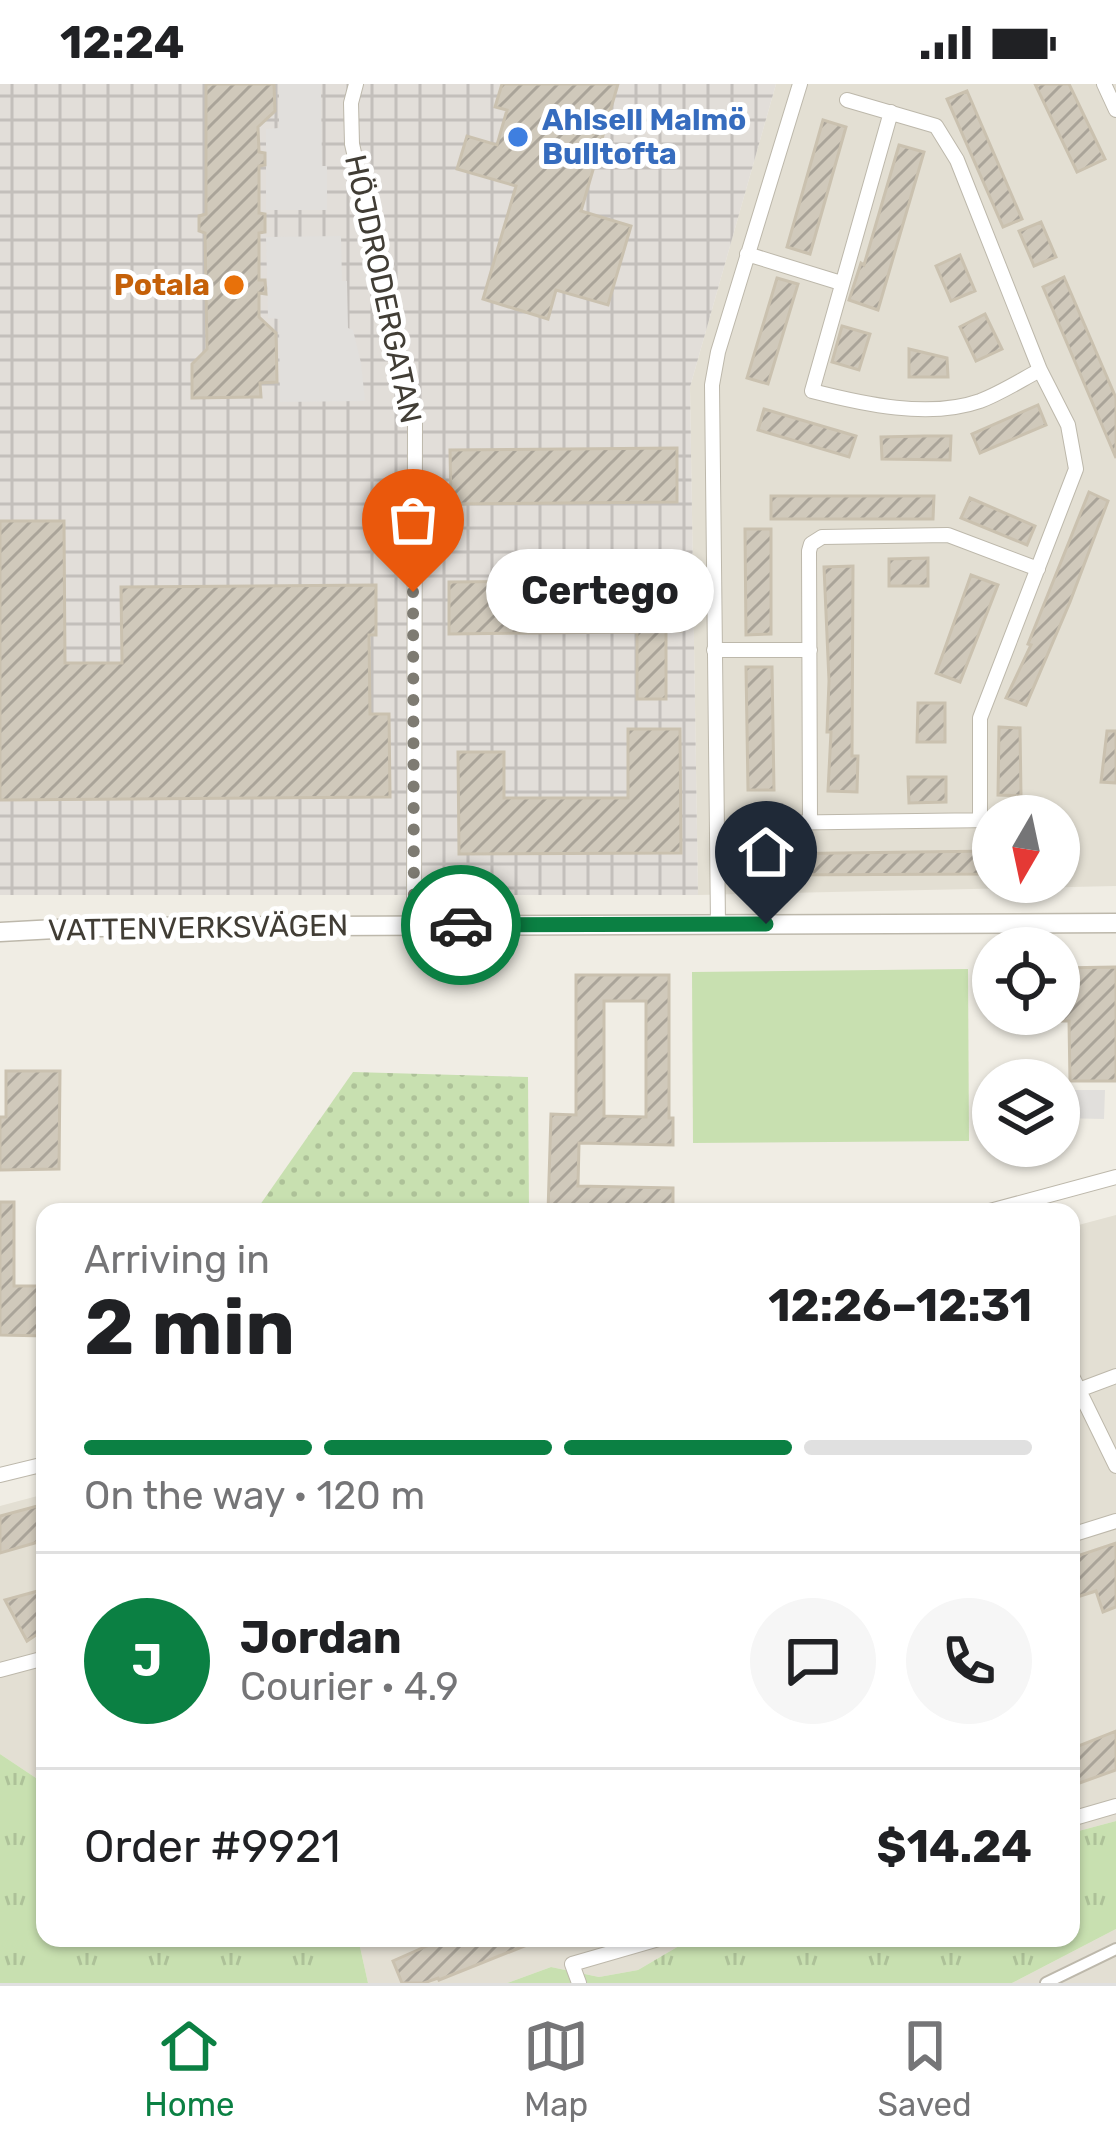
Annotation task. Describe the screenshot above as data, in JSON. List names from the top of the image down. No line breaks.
{"streets":{"street":["HÖJDRODERGATAN","VATTENVERKSVÄGEN"]},"crossings":[["HÖJDRODERGATAN","VATTENVERKSVÄGEN"]],"places":["Ahlsell Malmö Bulltofta","Potala","Certego"],"north":"bottom","page":{"status":"12:24","bubble":"Certego","heading":["2 min","Arriving in","12:26–12:31"],"panel":["Jordan","Courier · 4.9","Order #9921","$14.24"],"bar":"On the way · 120 m","round":"J","tabs":["Home","Map","Saved"]}}
